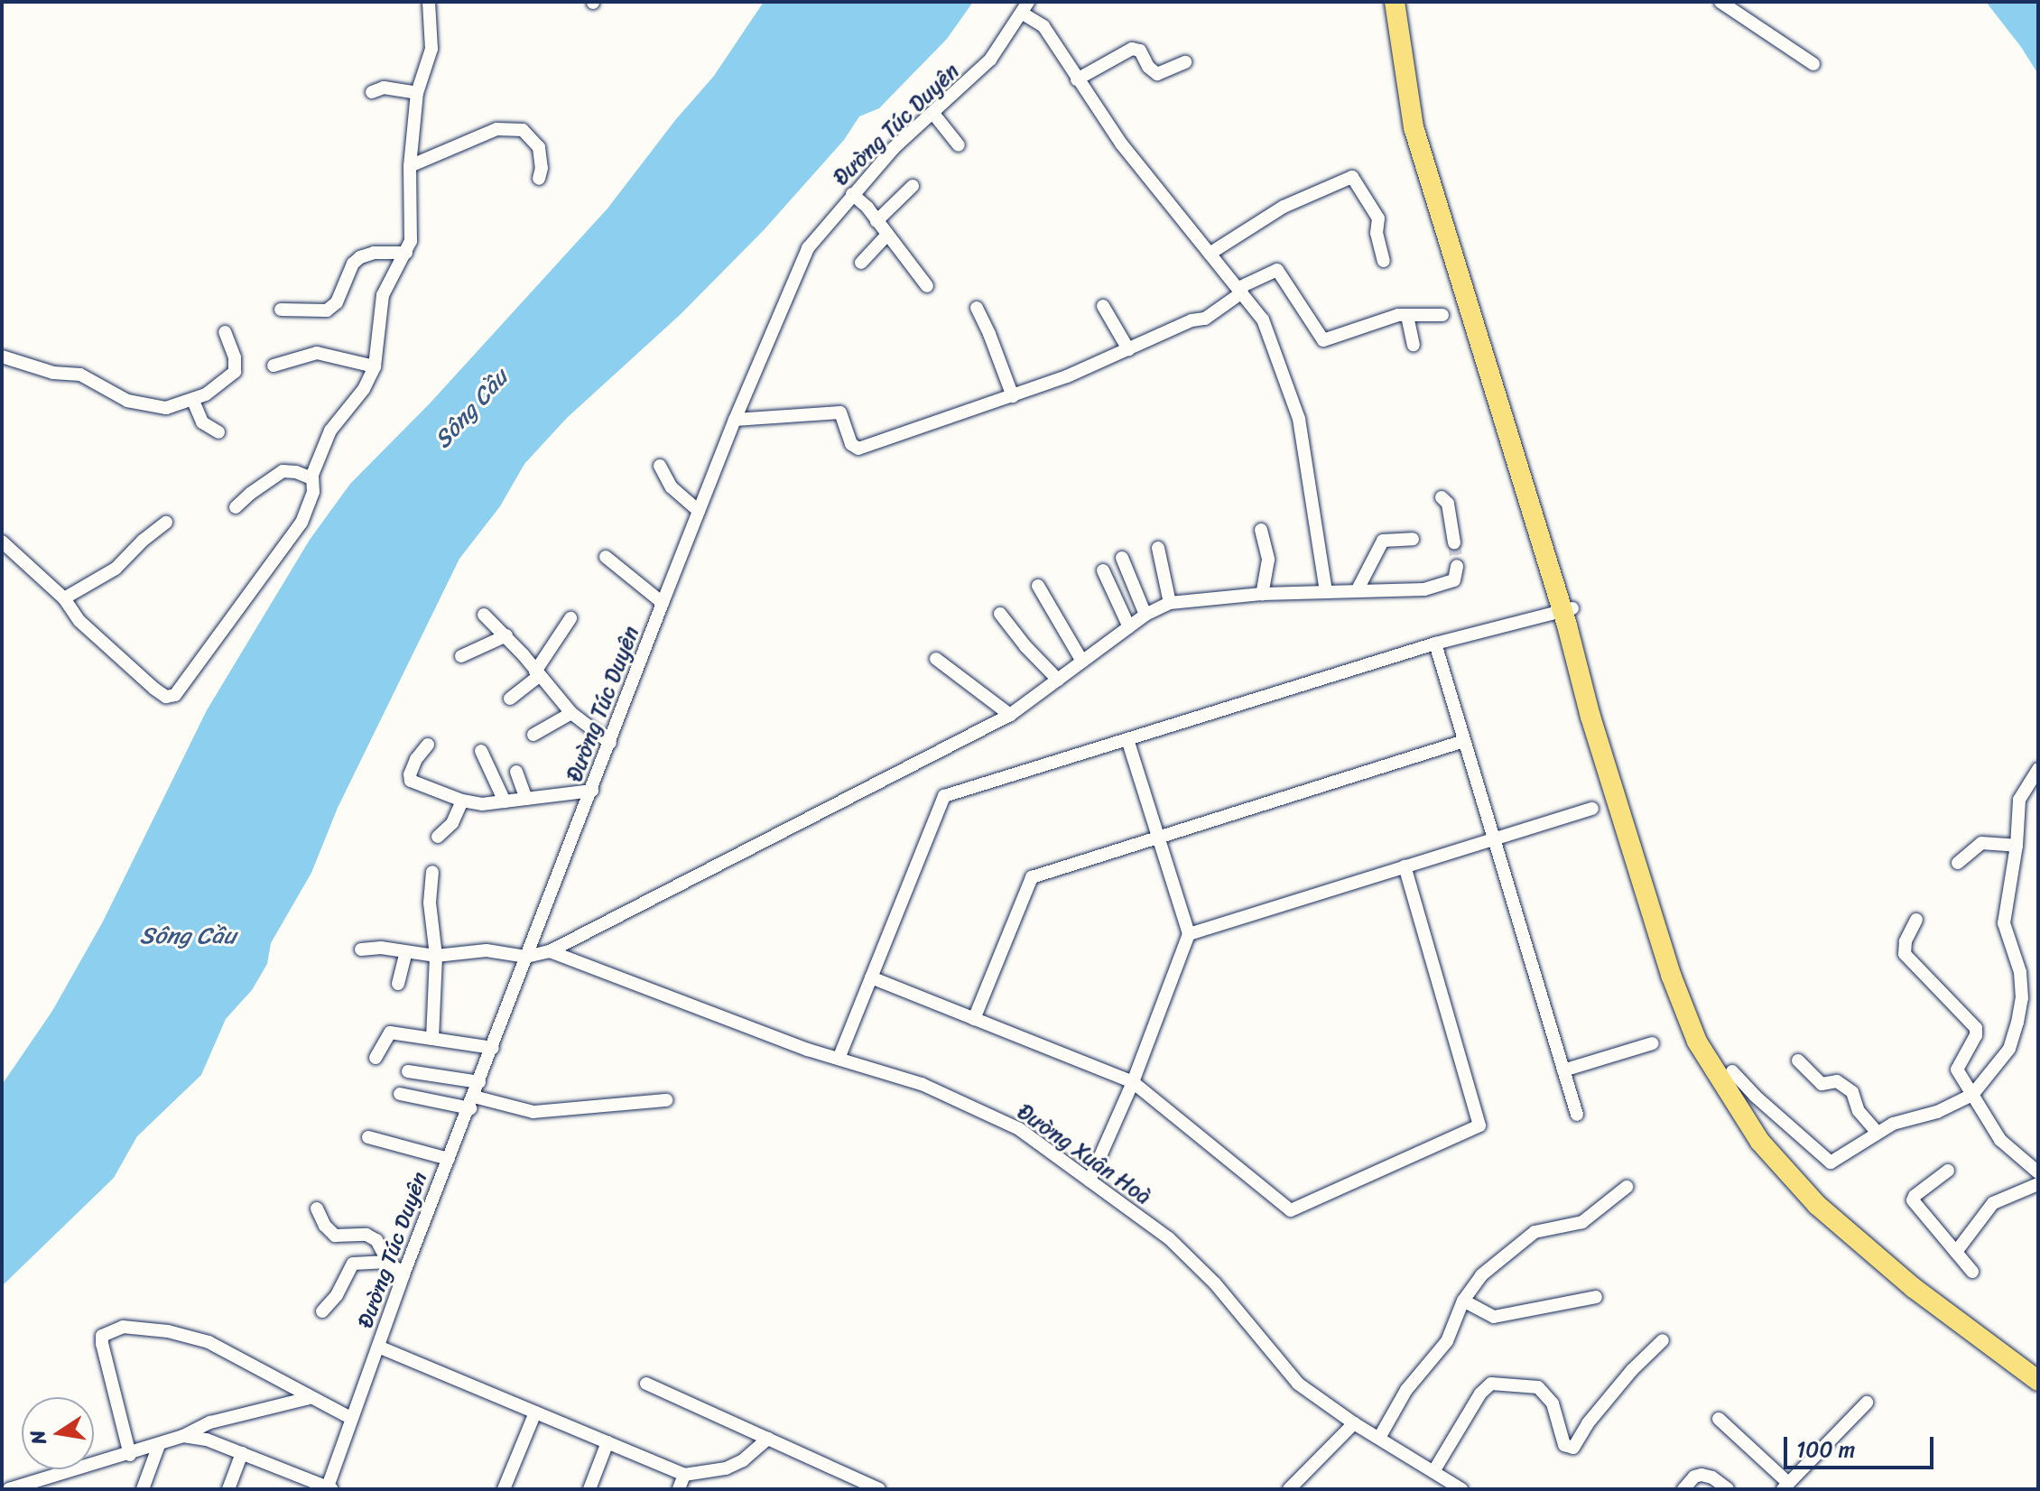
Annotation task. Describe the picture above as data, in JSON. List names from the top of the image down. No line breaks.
{"streets":{"street":["Đường Túc Duyên","Đường Xuân Hoà"]},"water":["Sông Cầu"],"scale_bar":"100 m","north":"left"}
